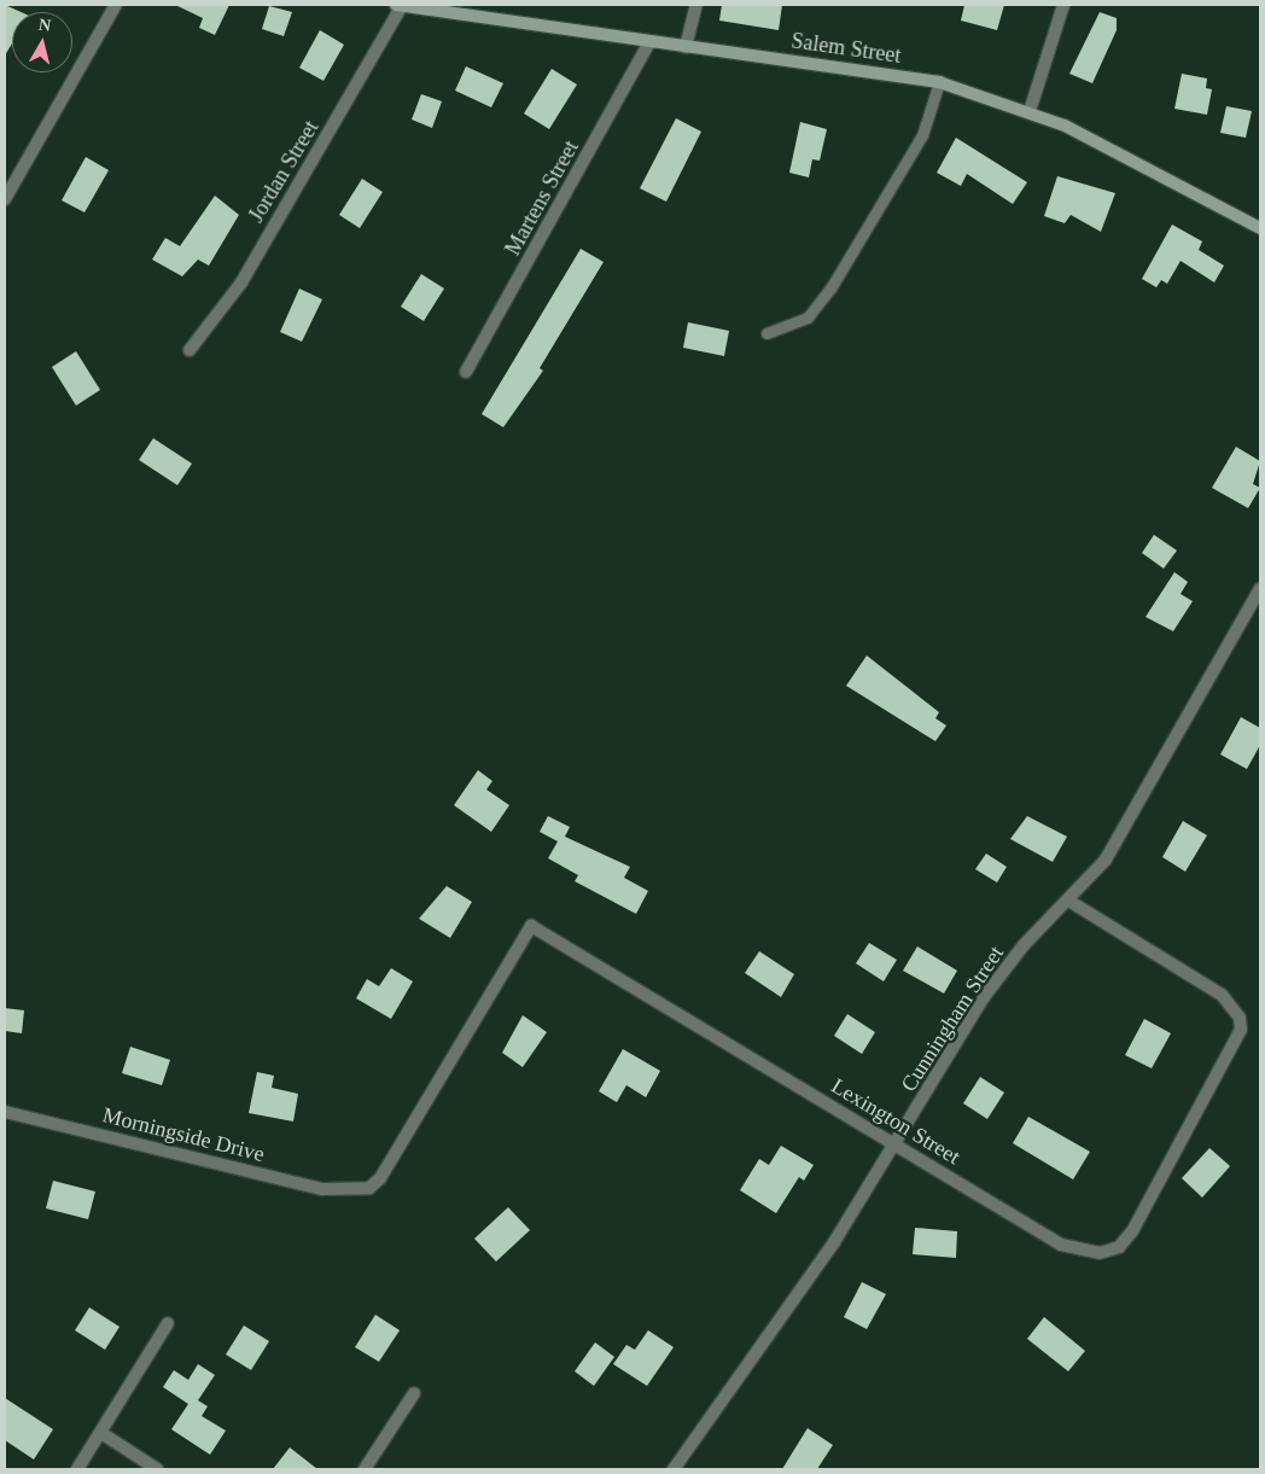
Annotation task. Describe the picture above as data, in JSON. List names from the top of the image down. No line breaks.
{"streets":{"street":["Salem Street","Jordan Street","Martens Street","Cunningham Street","Lexington Street","Morningside Drive"]},"crossings":[["Salem Street","Jordan Street"],["Salem Street","Martens Street"],["Cunningham Street","Lexington Street"],["Lexington Street","Morningside Drive"]],"north":"top"}
